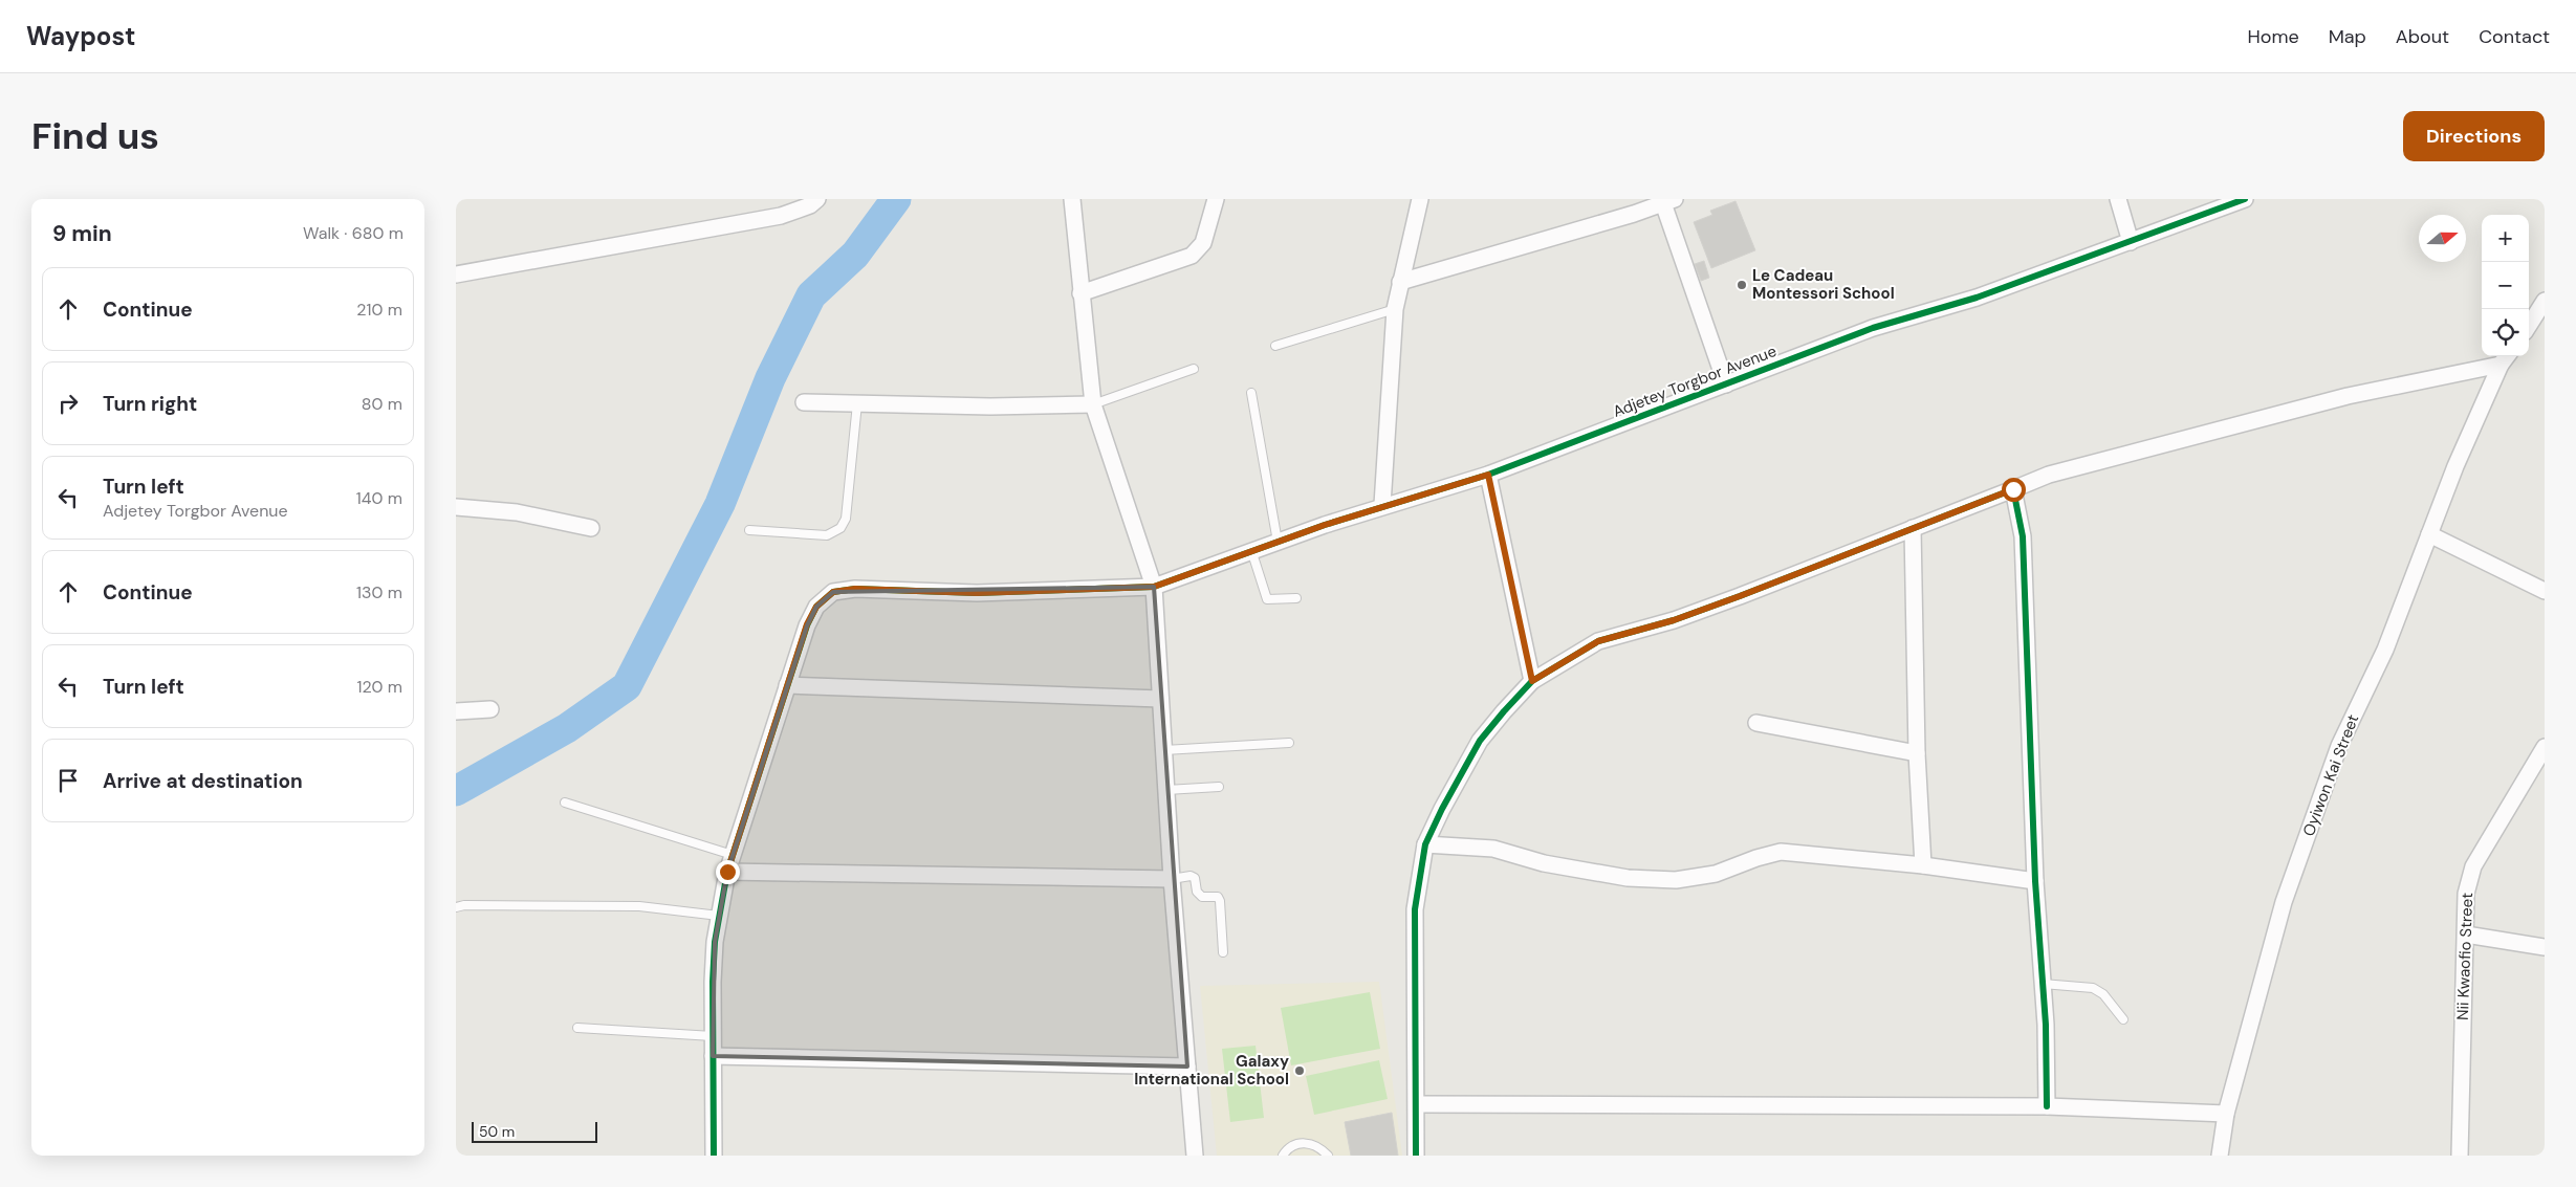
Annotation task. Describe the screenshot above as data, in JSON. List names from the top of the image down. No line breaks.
{"streets":{"street":["Adjetey Torgbor Avenue","Oyiwon Kai Street","Nii Kwaofio Street"]},"places":["Le Cadeau Montessori School","Galaxy International School"],"scale_bar":"50 m","north":"right","page":{"header":"Waypost","nav":["Home","Map","About","Contact"],"buttons":"Directions","title":"Find us","heading":["9 min","Walk · 680 m"],"map_buttons":["+","−"],"list":[["Continue","210 m"],["Turn right","80 m"],["Turn left","Adjetey Torgbor Avenue","140 m"],["Continue","130 m"],["Turn left","120 m"],"Arrive at destination"],"scale":"50 m"}}
